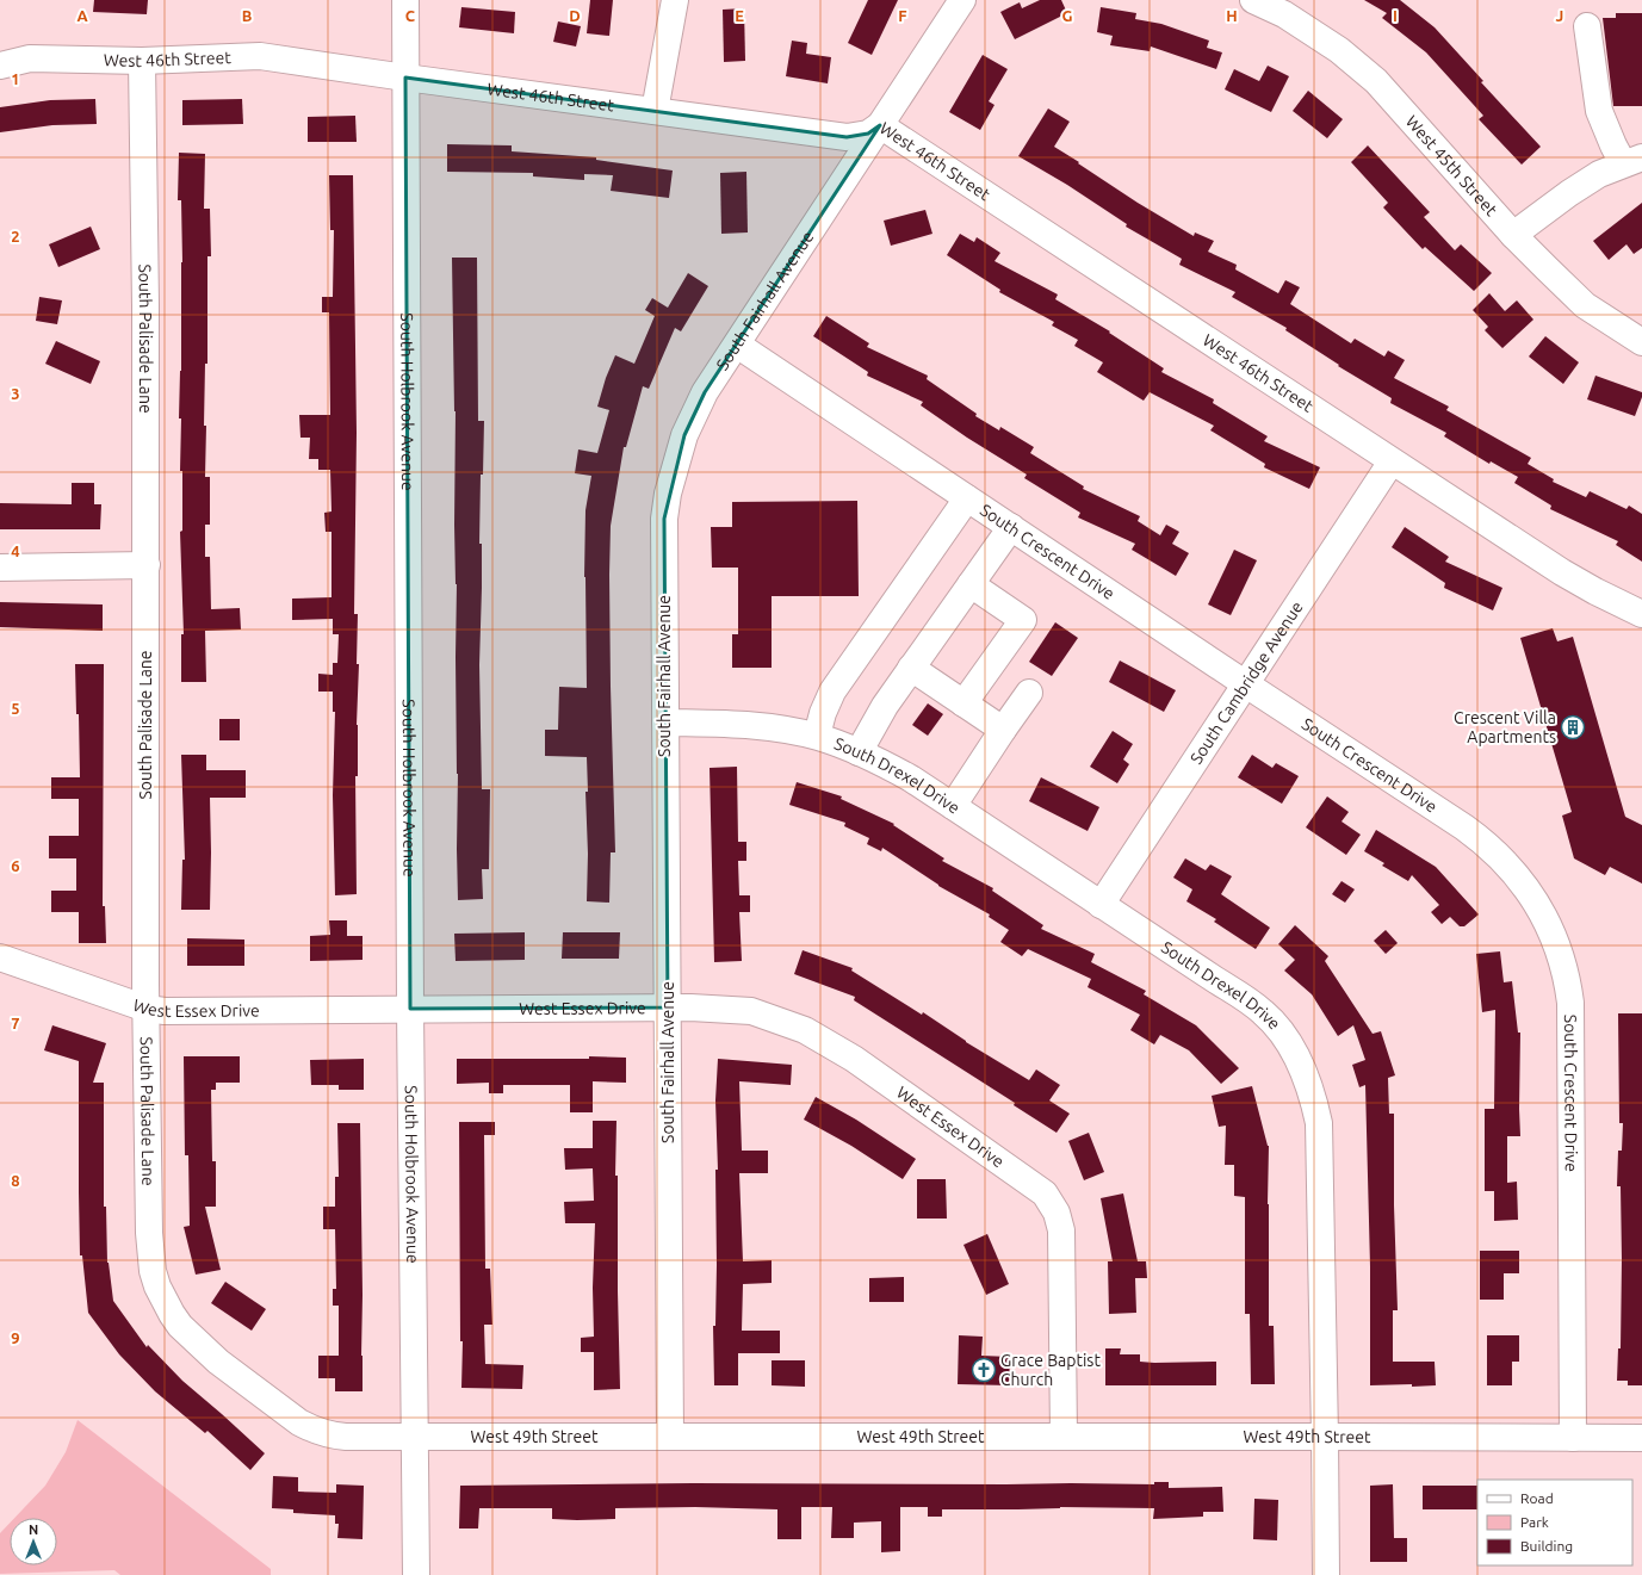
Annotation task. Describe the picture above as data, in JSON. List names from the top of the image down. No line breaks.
{"streets":{"street":["West 46th Street","West 45th Street","South Fairhall Avenue","South Palisade Lane","South Holbrook Avenue","South Crescent Drive","South Cambridge Avenue","South Drexel Drive","West Essex Drive","West 49th Street"]},"crossings":[["West 46th Street","South Fairhall Avenue"],["West 46th Street","South Palisade Lane"],["West 46th Street","South Holbrook Avenue"],["West 46th Street","South Cambridge Avenue"],["South Fairhall Avenue","South Crescent Drive"],["South Fairhall Avenue","South Drexel Drive"],["South Fairhall Avenue","West Essex Drive"],["South Fairhall Avenue","West 49th Street"],["South Palisade Lane","West Essex Drive"],["South Palisade Lane","West 49th Street"],["South Holbrook Avenue","West Essex Drive"],["South Holbrook Avenue","West 49th Street"],["South Crescent Drive","South Cambridge Avenue"],["South Crescent Drive","West 49th Street"],["South Cambridge Avenue","South Drexel Drive"],["South Drexel Drive","West 49th Street"],["West Essex Drive","West 49th Street"]],"places":{"building":["Crescent Villa Apartments"],"church":["Grace Baptist Church"]},"legend":["Road","Park","Building"],"north":"top","grid":{"columns":["A","B","C","D","E","F","G","H","I","J"],"rows":["1","2","3","4","5","6","7","8","9"]}}
